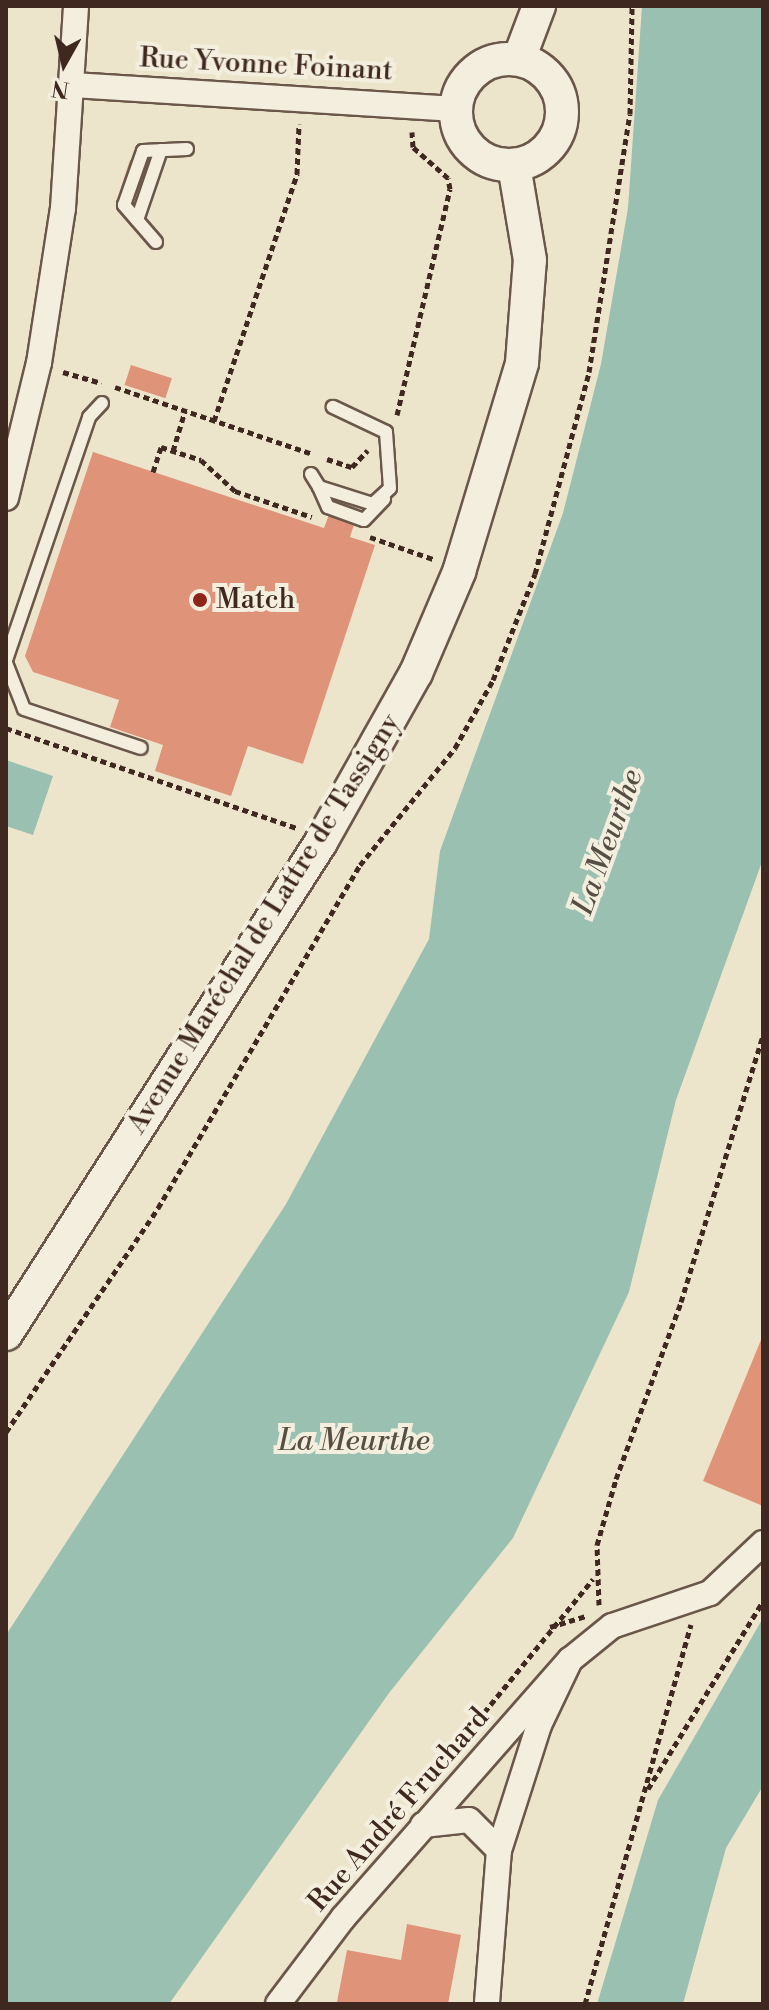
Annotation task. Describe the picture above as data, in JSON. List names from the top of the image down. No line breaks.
{"streets":{"main road":["Avenue Maréchal de Lattre de Tassigny"],"street":["Rue Yvonne Foinant","Rue André Fruchard"]},"crossings":[["Rue Yvonne Foinant","Avenue Maréchal de Lattre de Tassigny"]],"water":["La Meurthe"],"places":["Match"],"north":"bottom"}
